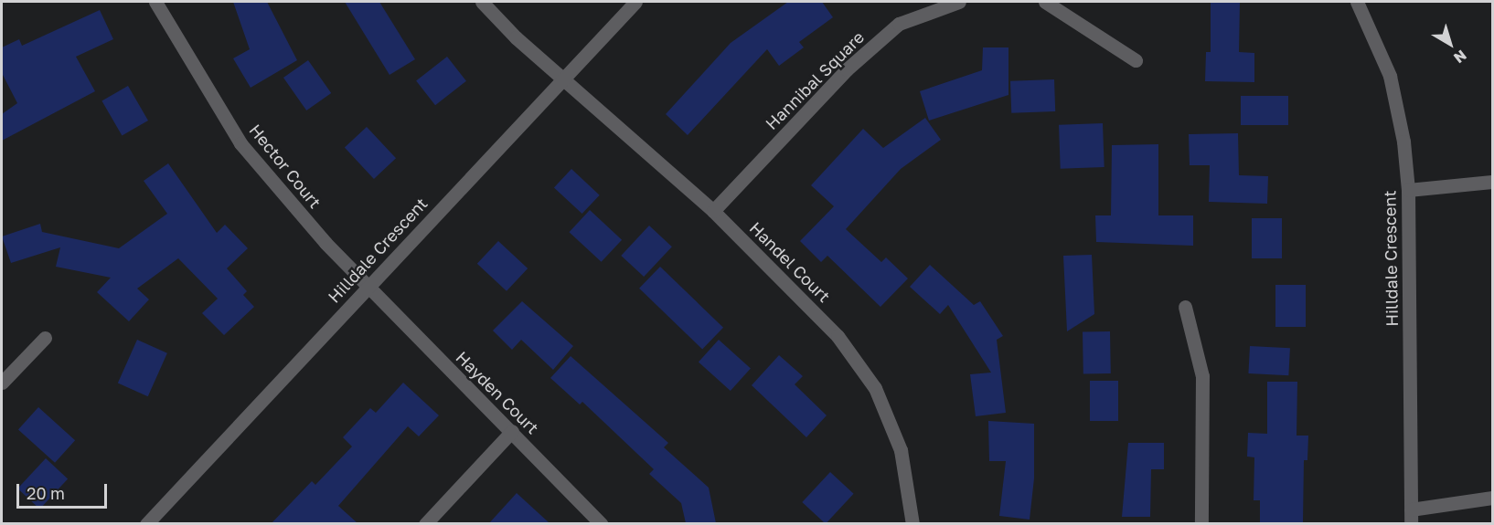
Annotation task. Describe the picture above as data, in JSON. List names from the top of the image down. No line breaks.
{"streets":{"street":["Hannibal Square","Hector Court","Hilldale Crescent","Handel Court","Hayden Court"]},"crossings":[["Hannibal Square","Handel Court"],["Hector Court","Hilldale Crescent"],["Hector Court","Hayden Court"],["Hilldale Crescent","Handel Court"],["Hilldale Crescent","Hayden Court"]],"scale_bar":"20 m","north":"bottom right"}
